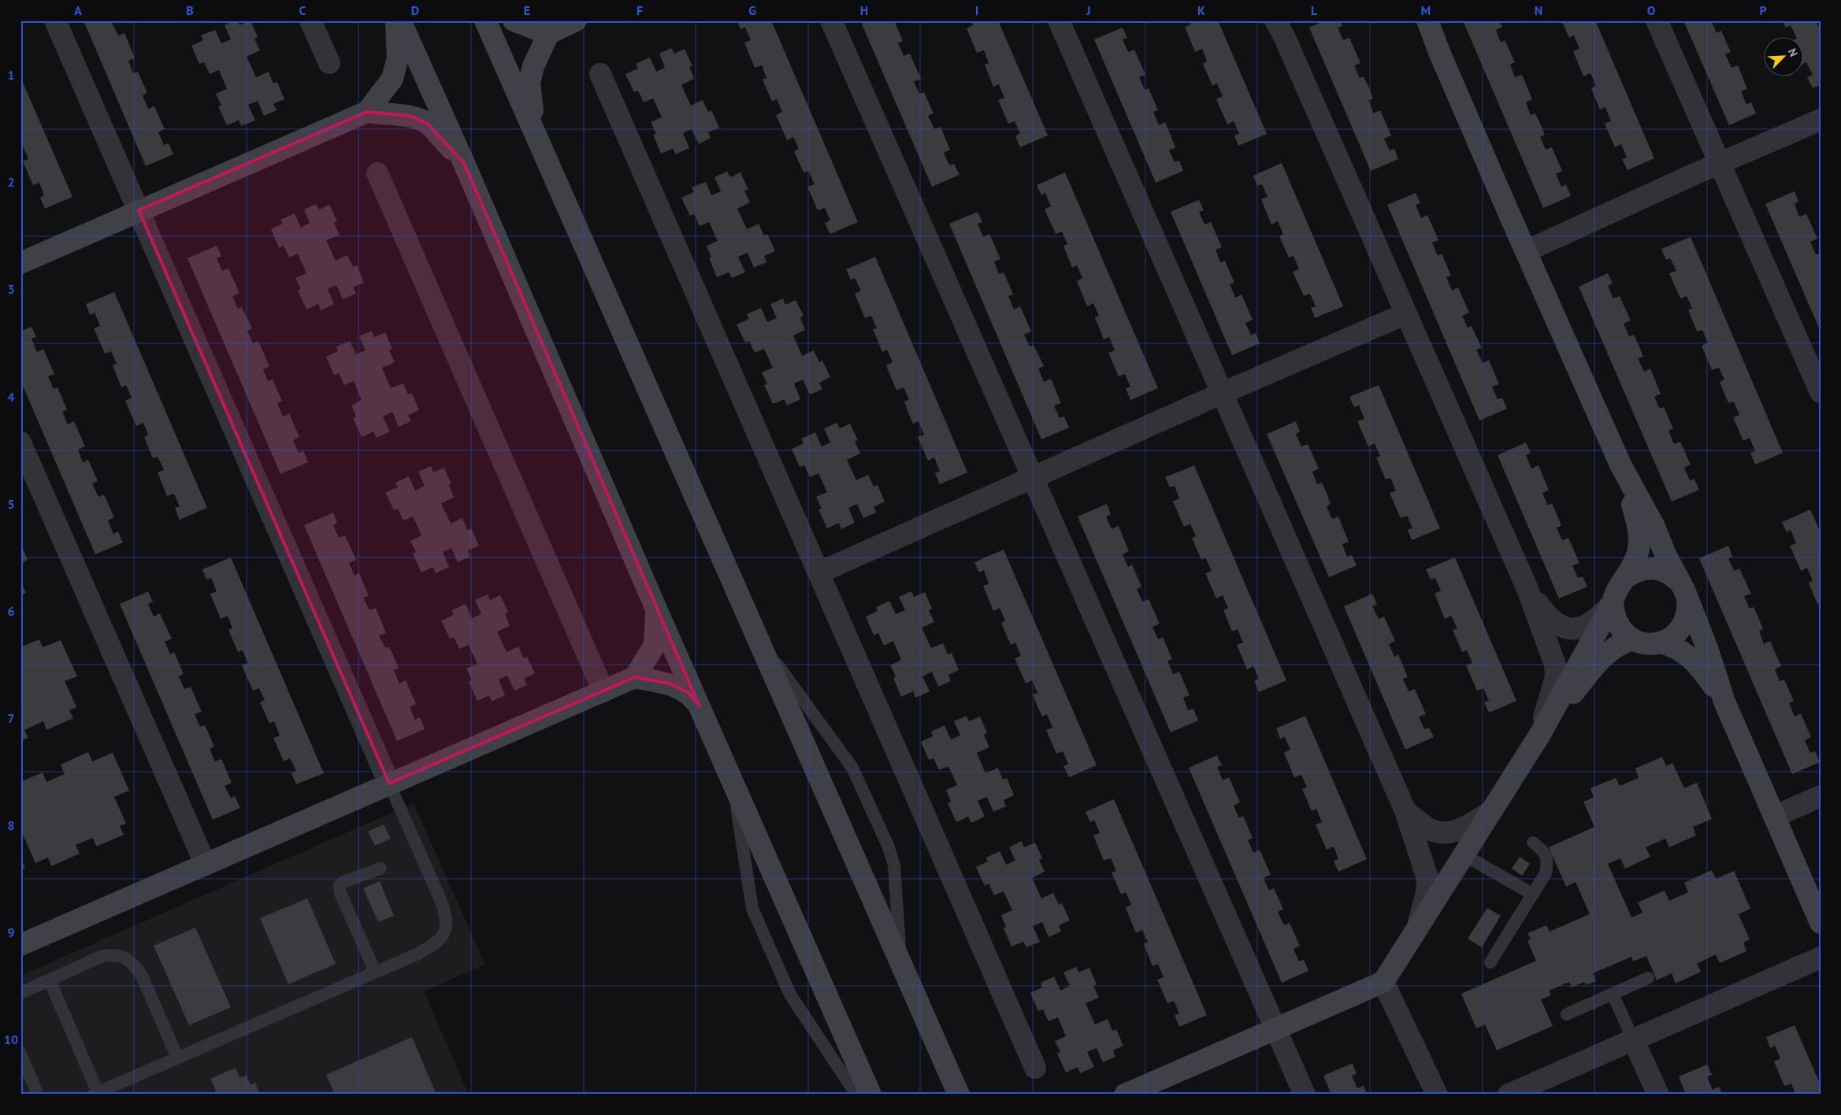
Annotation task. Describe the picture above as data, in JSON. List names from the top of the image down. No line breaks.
{"north":"top right","grid":{"columns":["A","B","C","D","E","F","G","H","I","J","K","L","M","N","O","P"],"rows":["1","2","3","4","5","6","7","8","9","10"]}}
